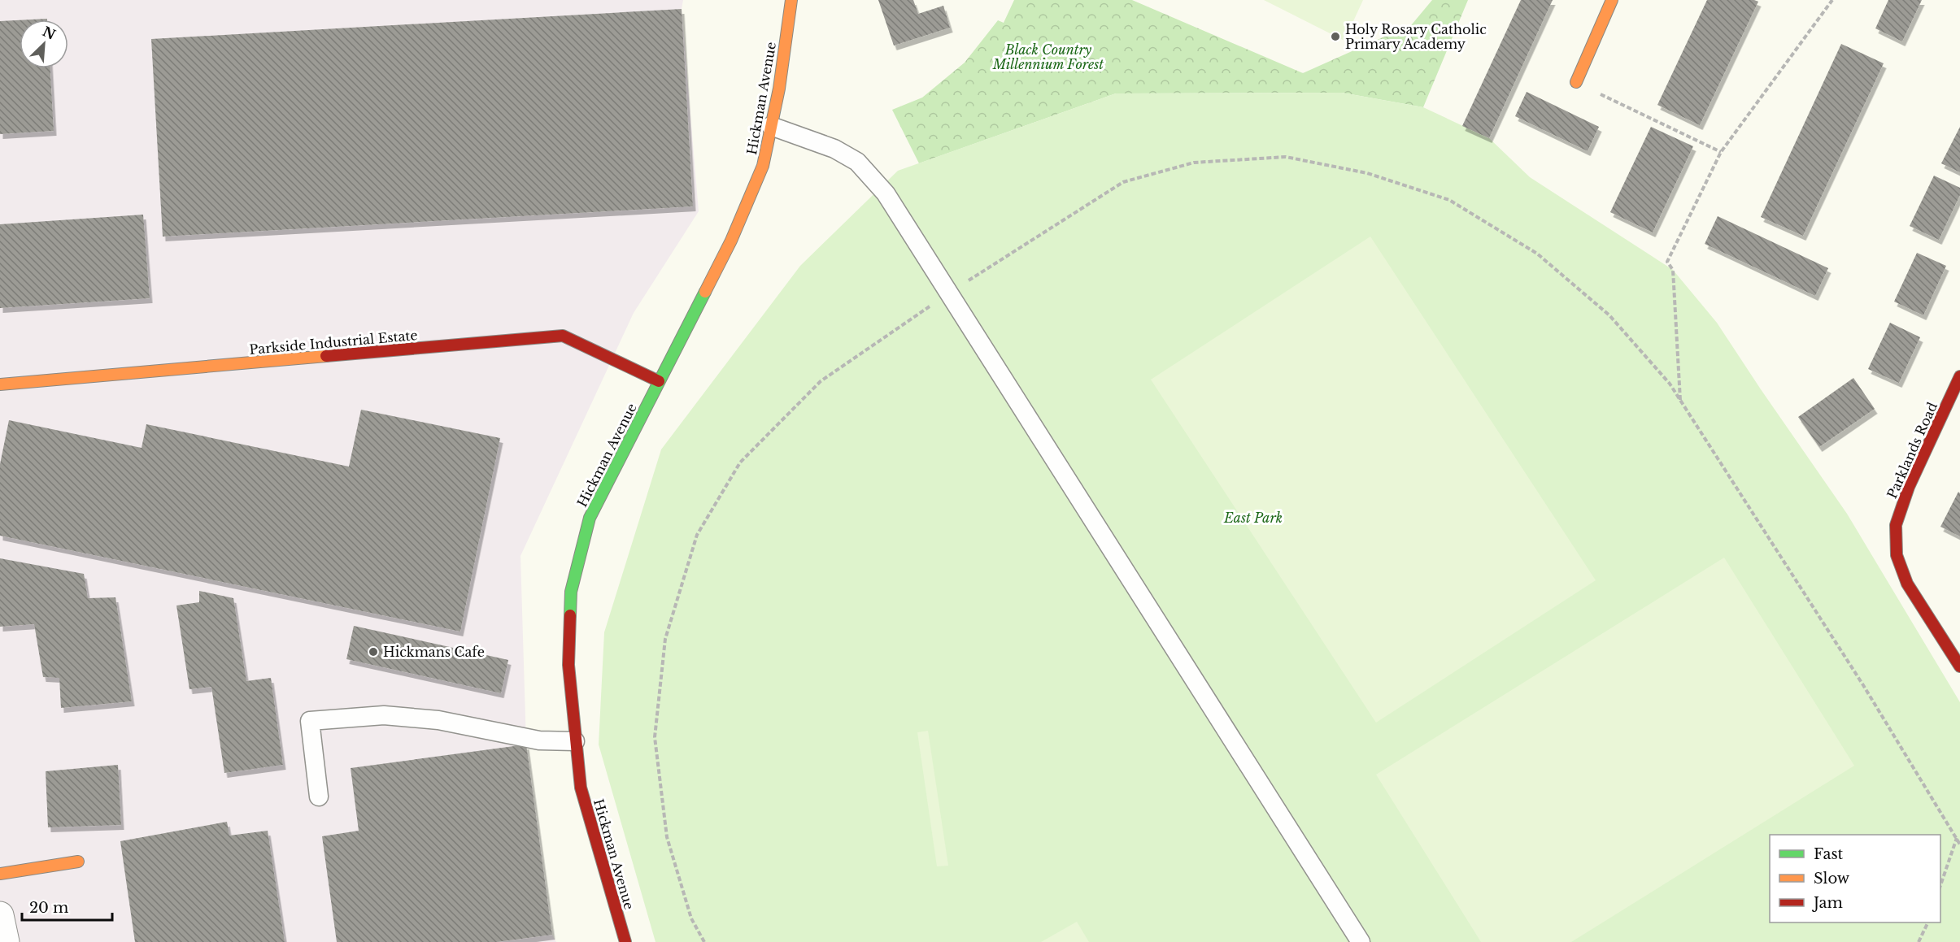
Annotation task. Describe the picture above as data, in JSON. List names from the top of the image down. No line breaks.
{"streets":{"street":["Hickman Avenue","Parkside Industrial Estate","Parklands Road"]},"crossings":[["Hickman Avenue","Parkside Industrial Estate"]],"parks":["Black Country Millennium Forest","East Park"],"places":["Holy Rosary Catholic Primary Academy","Hickmans Cafe"],"legend":["Fast","Slow","Jam"],"scale_bar":"20 m","north":"top right"}
